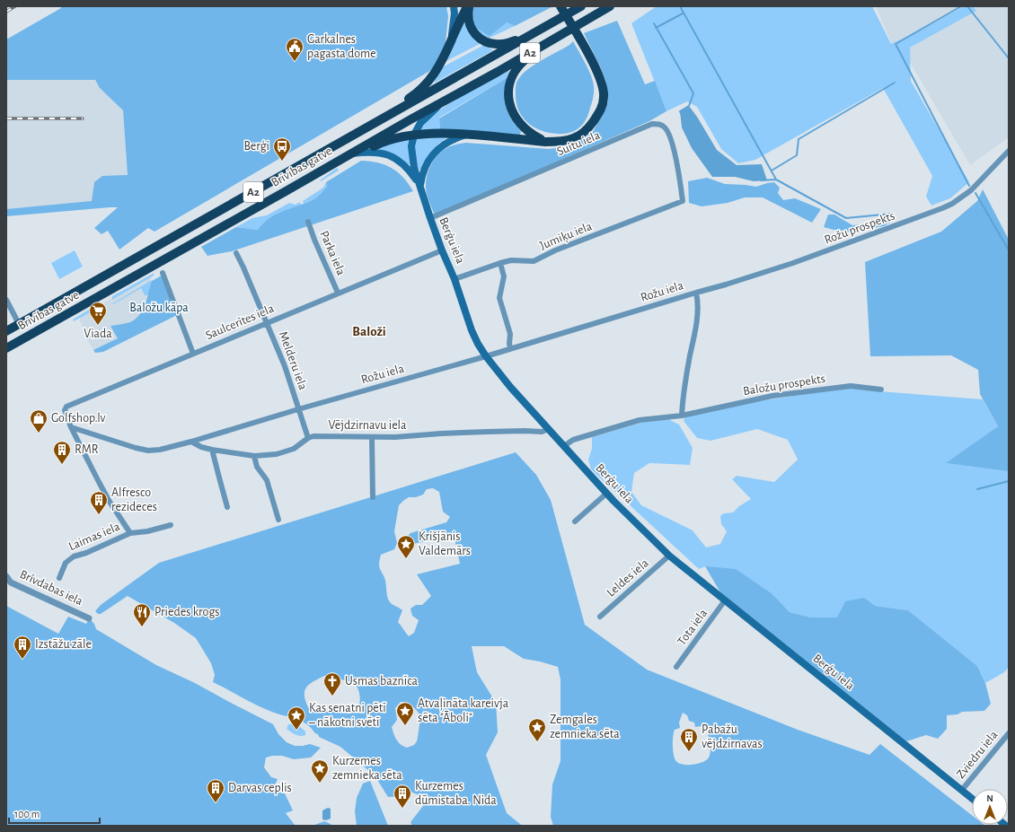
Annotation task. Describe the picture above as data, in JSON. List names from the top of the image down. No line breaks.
{"streets":{"highway":["A2","Brīvības gatve"],"main road":["Berģu iela"],"street":["Suitu iela","Rožu prospekts","Jumiķu iela","Parka iela","Rožu iela","Saulcerītes iela","Melderu iela","Baložu prospekts","Vējdzirnavu iela","Laimas iela","Leldes iela","Brīvdabas iela","Tota iela","Zviedru iela"]},"crossings":[["Suitu iela","Jumiķu iela"],["Suitu iela","Berģu iela"],["Brīvības gatve","Berģu iela"],["Rožu prospekts","Rožu iela"],["Jumiķu iela","Berģu iela"],["Berģu iela","Rožu iela"],["Berģu iela","Saulcerītes iela"],["Berģu iela","Vējdzirnavu iela"],["Berģu iela","Leldes iela"],["Berģu iela","Tota iela"],["Berģu iela","Zviedru iela"],["Parka iela","Saulcerītes iela"],["Rožu iela","Saulcerītes iela"],["Rožu iela","Melderu iela"],["Rožu iela","Vējdzirnavu iela"],["Saulcerītes iela","Melderu iela"],["Melderu iela","Vējdzirnavu iela"]],"districts":["Baloži"],"parks":["Baložu kāpa"],"places":{"public building":["Garkalnes pagasta dome"],"bus stop":["Berģi"],"supermarket":["Viada"],"shop":["Golfshop.lv"],"building":["RMR","Alfresco rezideces","Izstāžu zāle","Pabažu vējdzirnavas","Darvas ceplis","Kurzemes dūmistaba. Nida"],"place":["Krišjānis Valdemārs","Atvaļināta kareivja sēta \"Āboli\"","Kas senatni pētī – nākotni svētī","Zemgales zemnieka sēta","Kurzemes zemnieka sēta"],"restaurant":["Priedes krogs"],"church":["Usmas baznīca"]},"scale_bar":"100 m","north":"top"}
